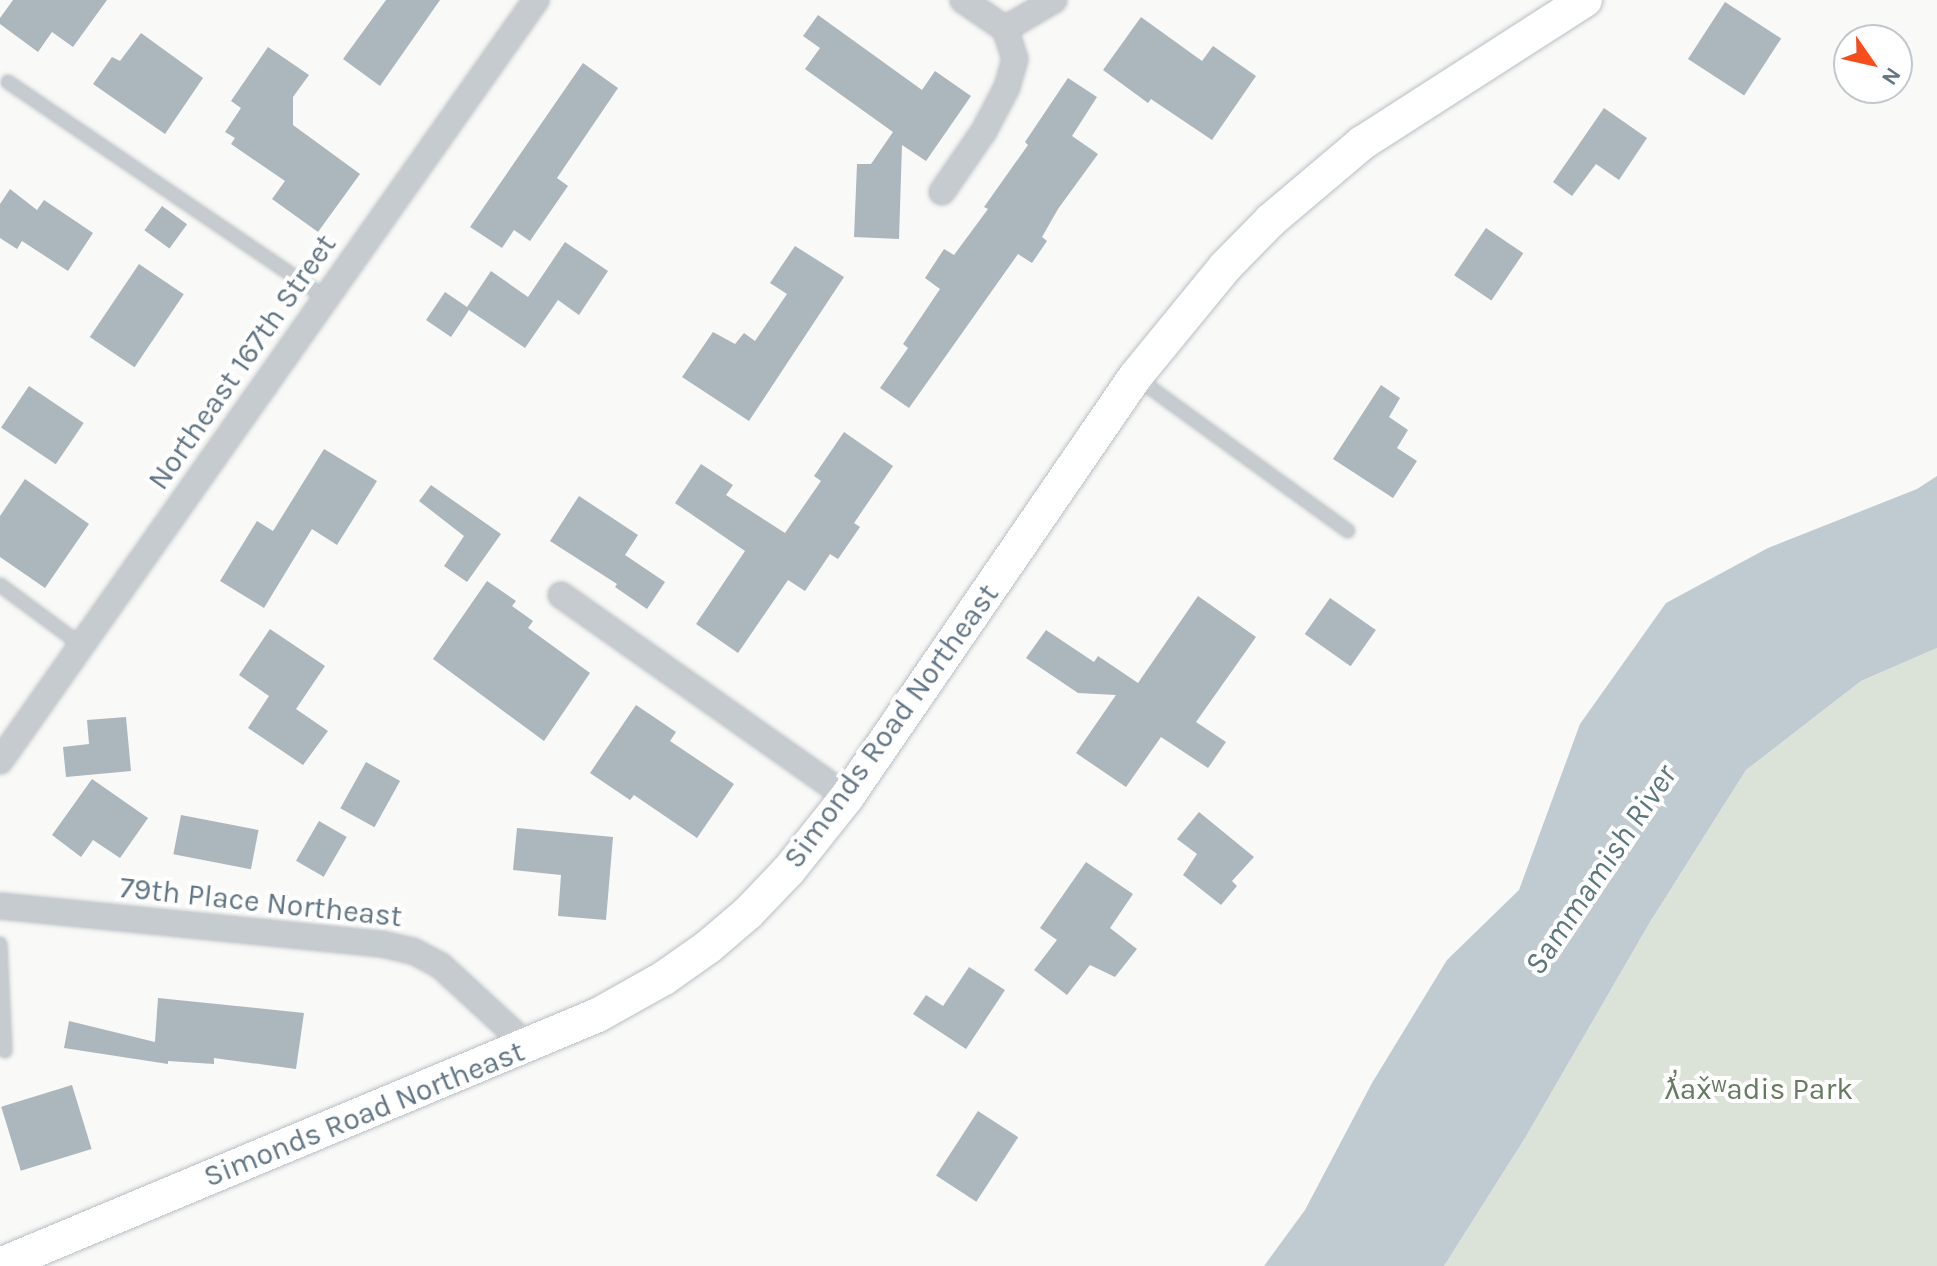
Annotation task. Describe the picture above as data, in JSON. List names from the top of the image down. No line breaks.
{"streets":{"main road":["Simonds Road Northeast"],"street":["Northeast 167th Street","79th Place Northeast"]},"crossings":[["Simonds Road Northeast","79th Place Northeast"]],"water":["Sammamish River"],"parks":["ƛ̕ax̌ʷadis Park"],"north":"bottom right"}
